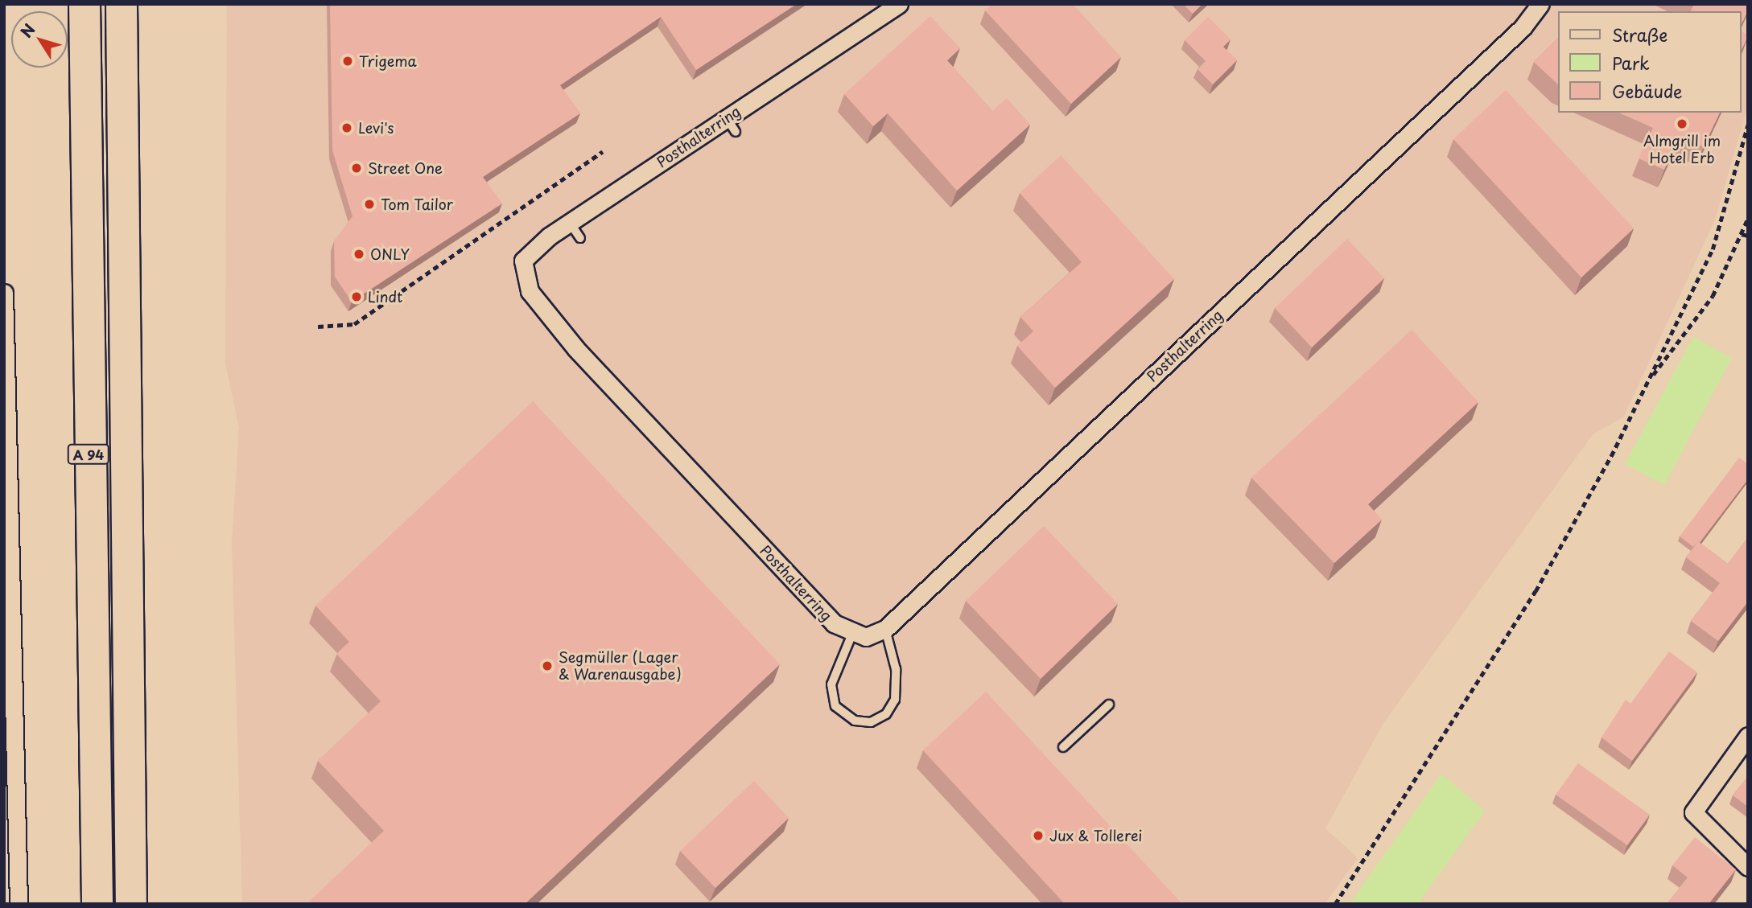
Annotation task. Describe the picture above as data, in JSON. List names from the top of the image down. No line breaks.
{"streets":{"highway":["A 94"],"street":["Posthalterring"]},"places":["Trigema","Almgrill im Hotel Erb","Levi's","Street One","Tom Tailor","ONLY","Lindt","Segmüller (Lager & Warenausgabe)","Jux & Tollerei"],"legend":["Straße","Park","Gebäude"],"north":"top left"}
